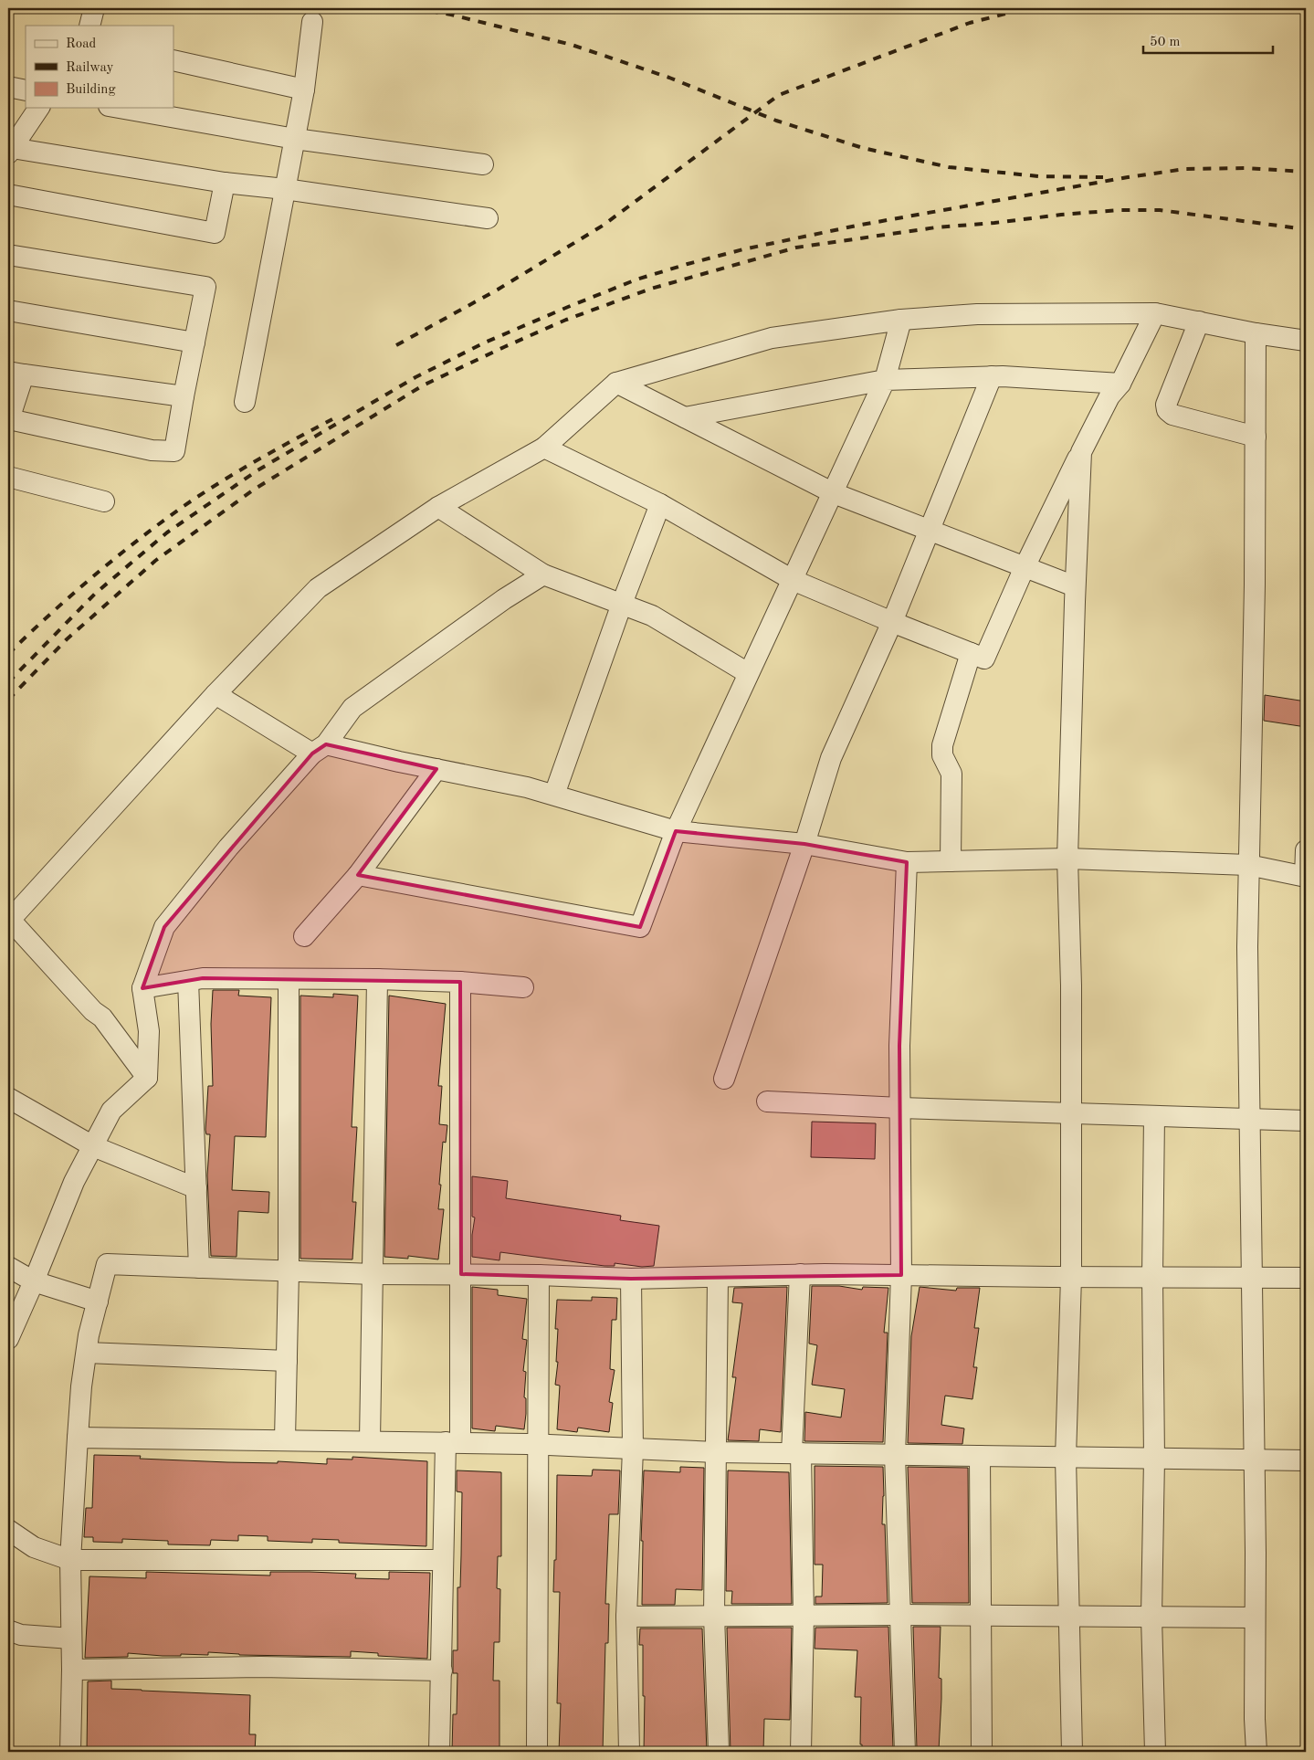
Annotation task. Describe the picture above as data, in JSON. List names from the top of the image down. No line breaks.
{"legend":["Road","Railway","Building"],"scale_bar":"50 m"}
